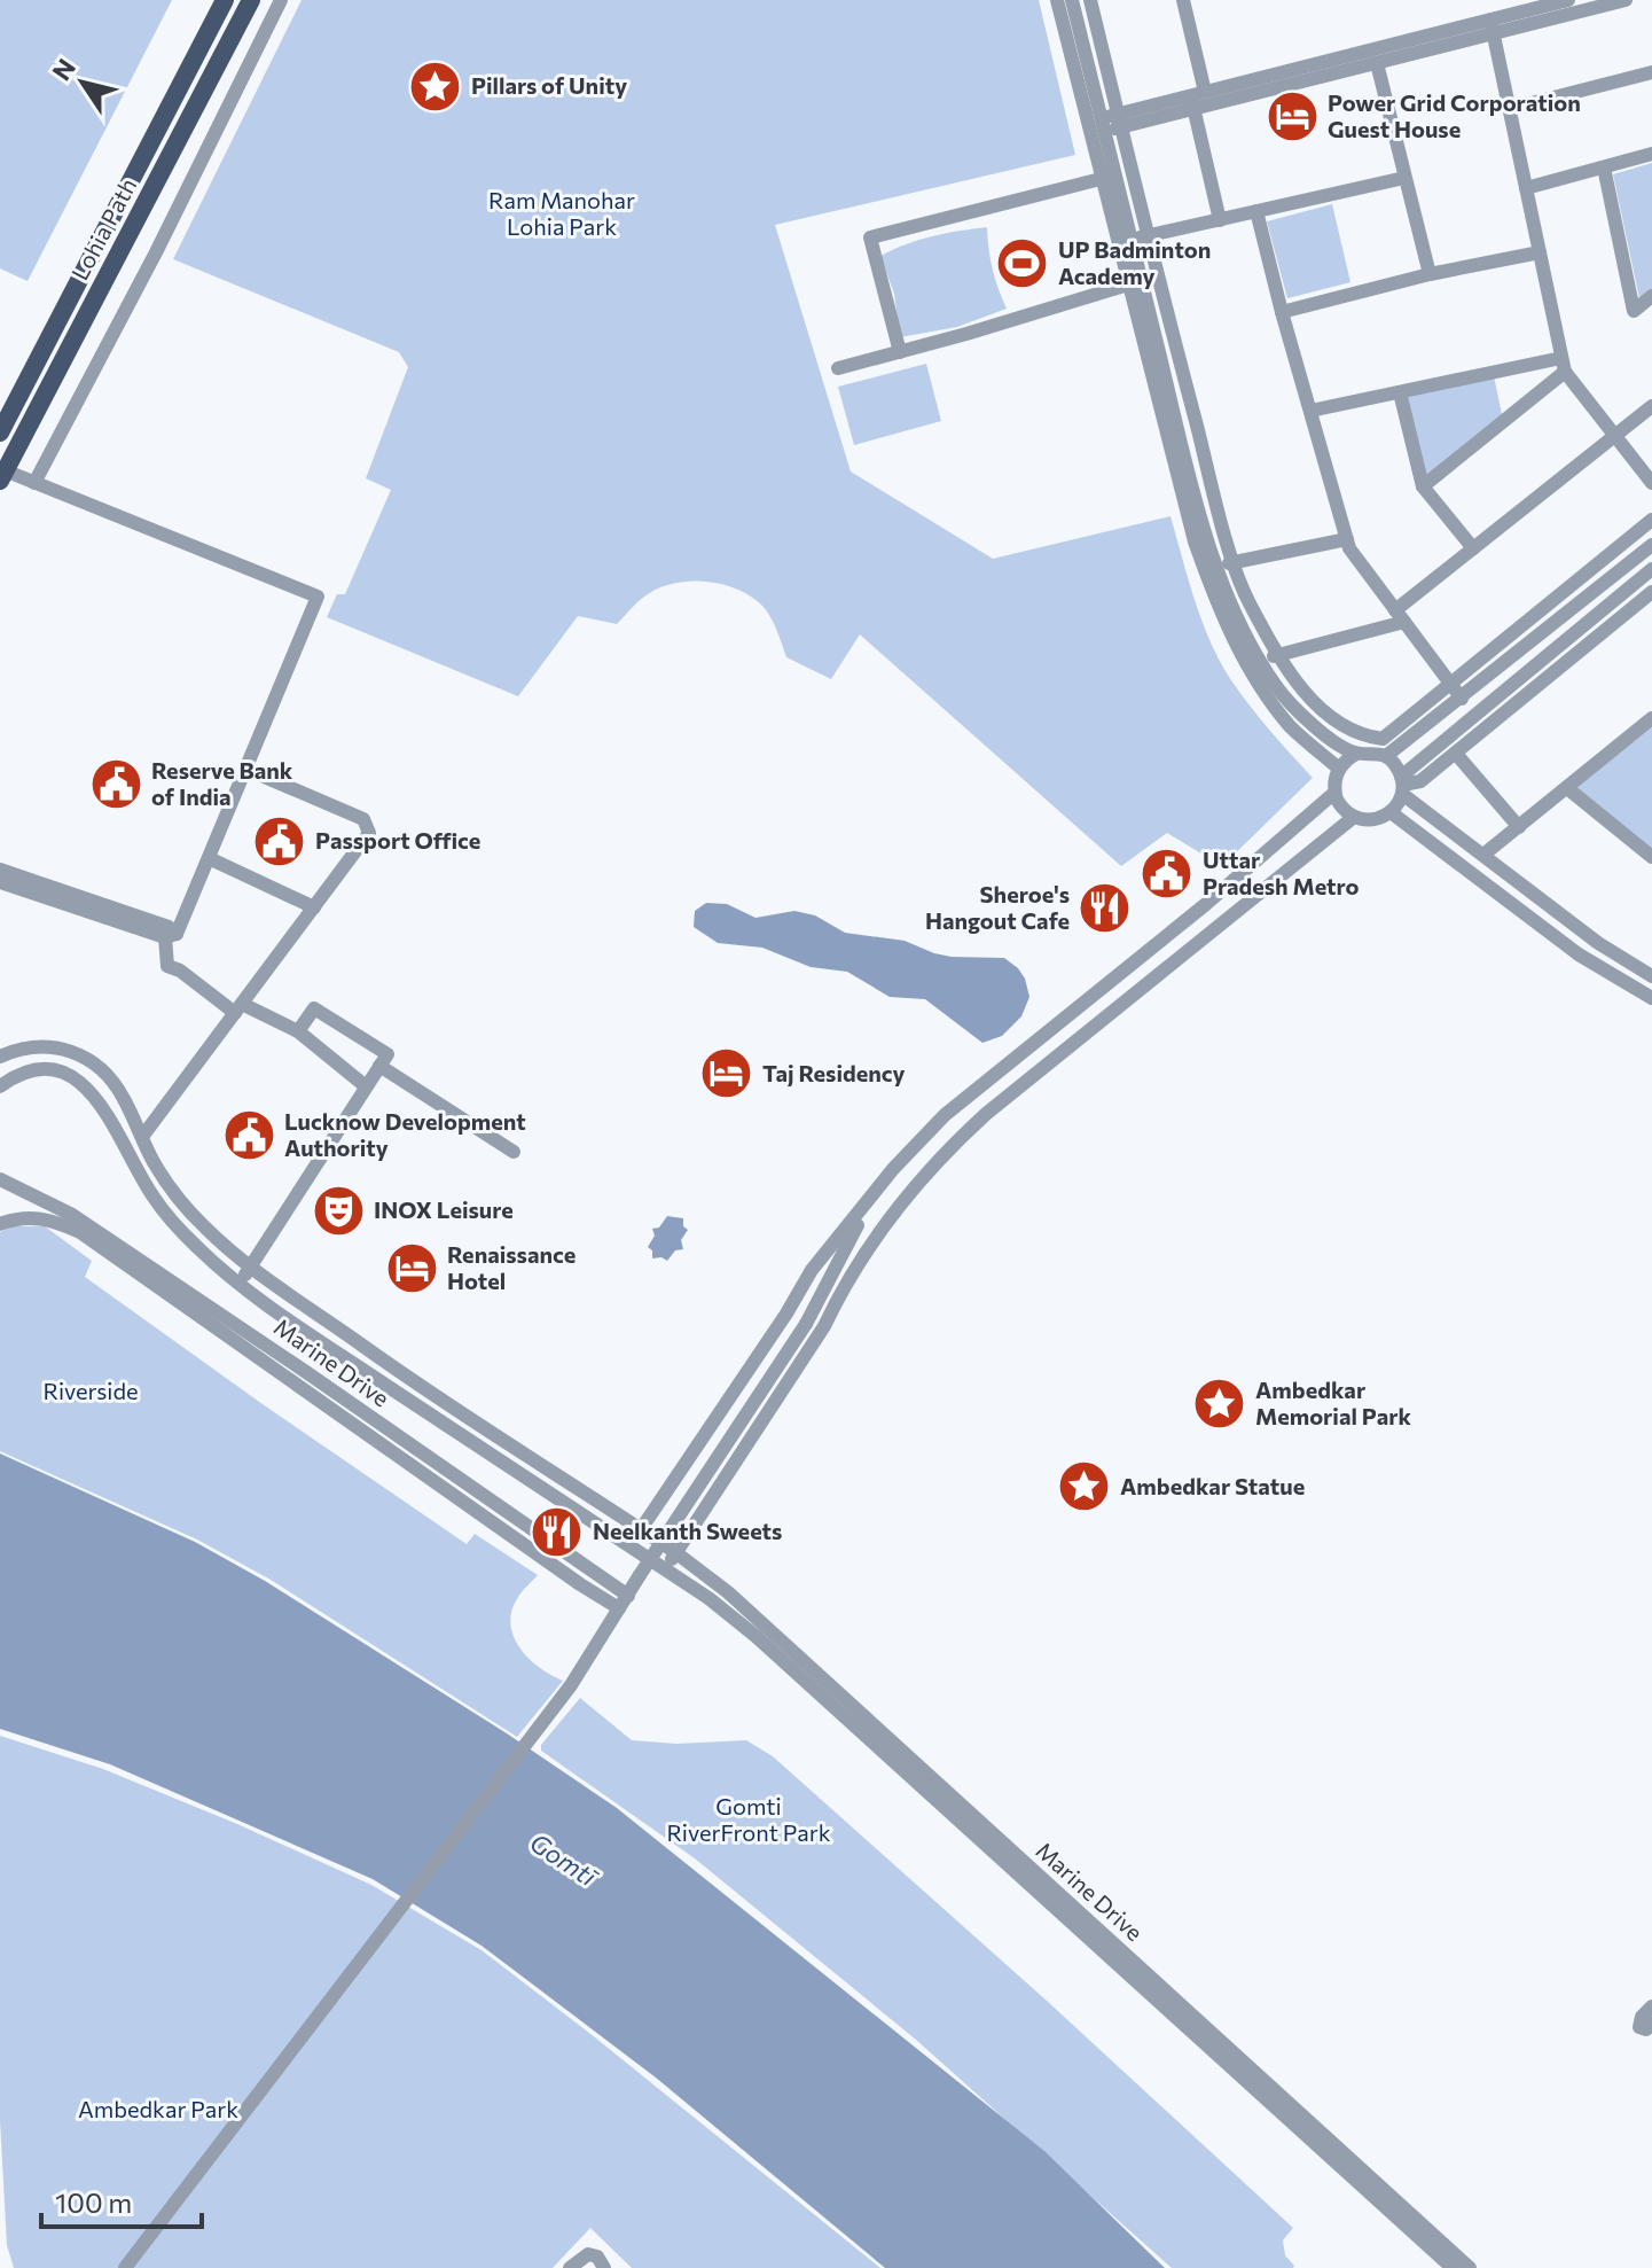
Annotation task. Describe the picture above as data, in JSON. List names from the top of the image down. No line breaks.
{"streets":{"main road":["Lohia Path"],"street":["Marine Drive"]},"water":["Gomtī"],"parks":["Ram Manohar Lohia Park","Riverside","Gomti RiverFront Park","Ambedkar Park"],"places":{"place":["Pillars of Unity","Ambedkar Memorial Park","Ambedkar Statue"],"hotel":["Power Grid Corporation Guest House","Taj Residency","Renaissance Hotel"],"sports":["UP Badminton Academy"],"public building":["Reserve Bank of India","Passport Office","Uttar Pradesh Metro","Lucknow Development Authority"],"restaurant":["Sheroe's Hangout Cafe","Neelkanth Sweets"],"theatre":["INOX Leisure"]},"scale_bar":"100 m","north":"top left"}
